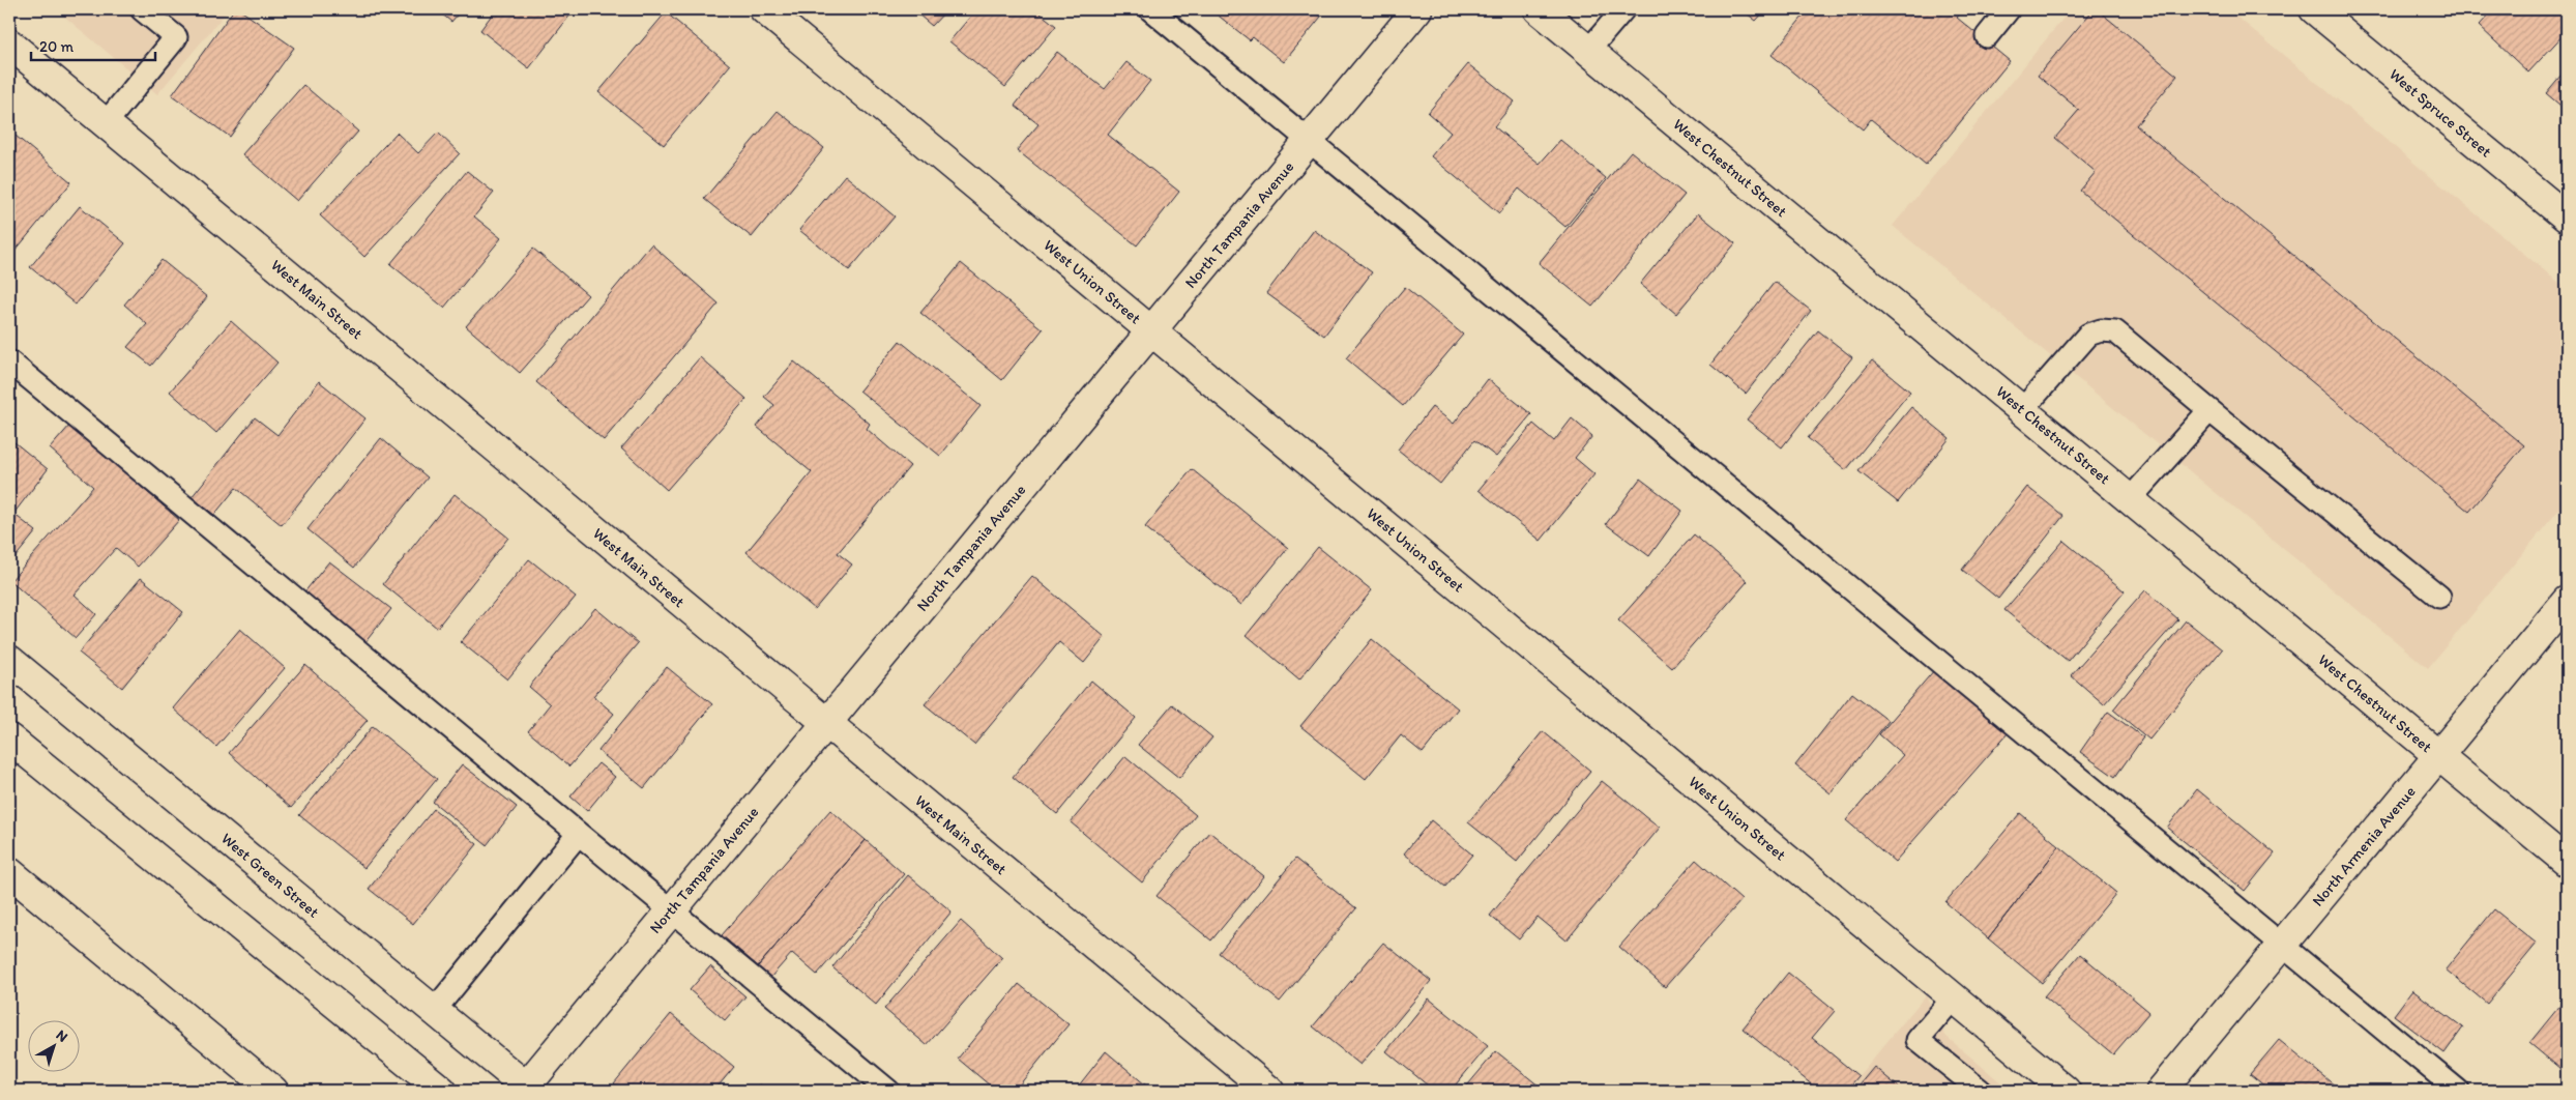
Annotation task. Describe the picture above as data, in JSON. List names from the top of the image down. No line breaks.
{"streets":{"main road":["West Spruce Street","West Chestnut Street","North Tampania Avenue","West Union Street","West Main Street","North Armenia Avenue","West Green Street"]},"crossings":[["West Chestnut Street","North Armenia Avenue"],["North Tampania Avenue","West Union Street"],["North Tampania Avenue","West Main Street"],["North Tampania Avenue","West Green Street"]],"scale_bar":"20 m","north":"top right"}
